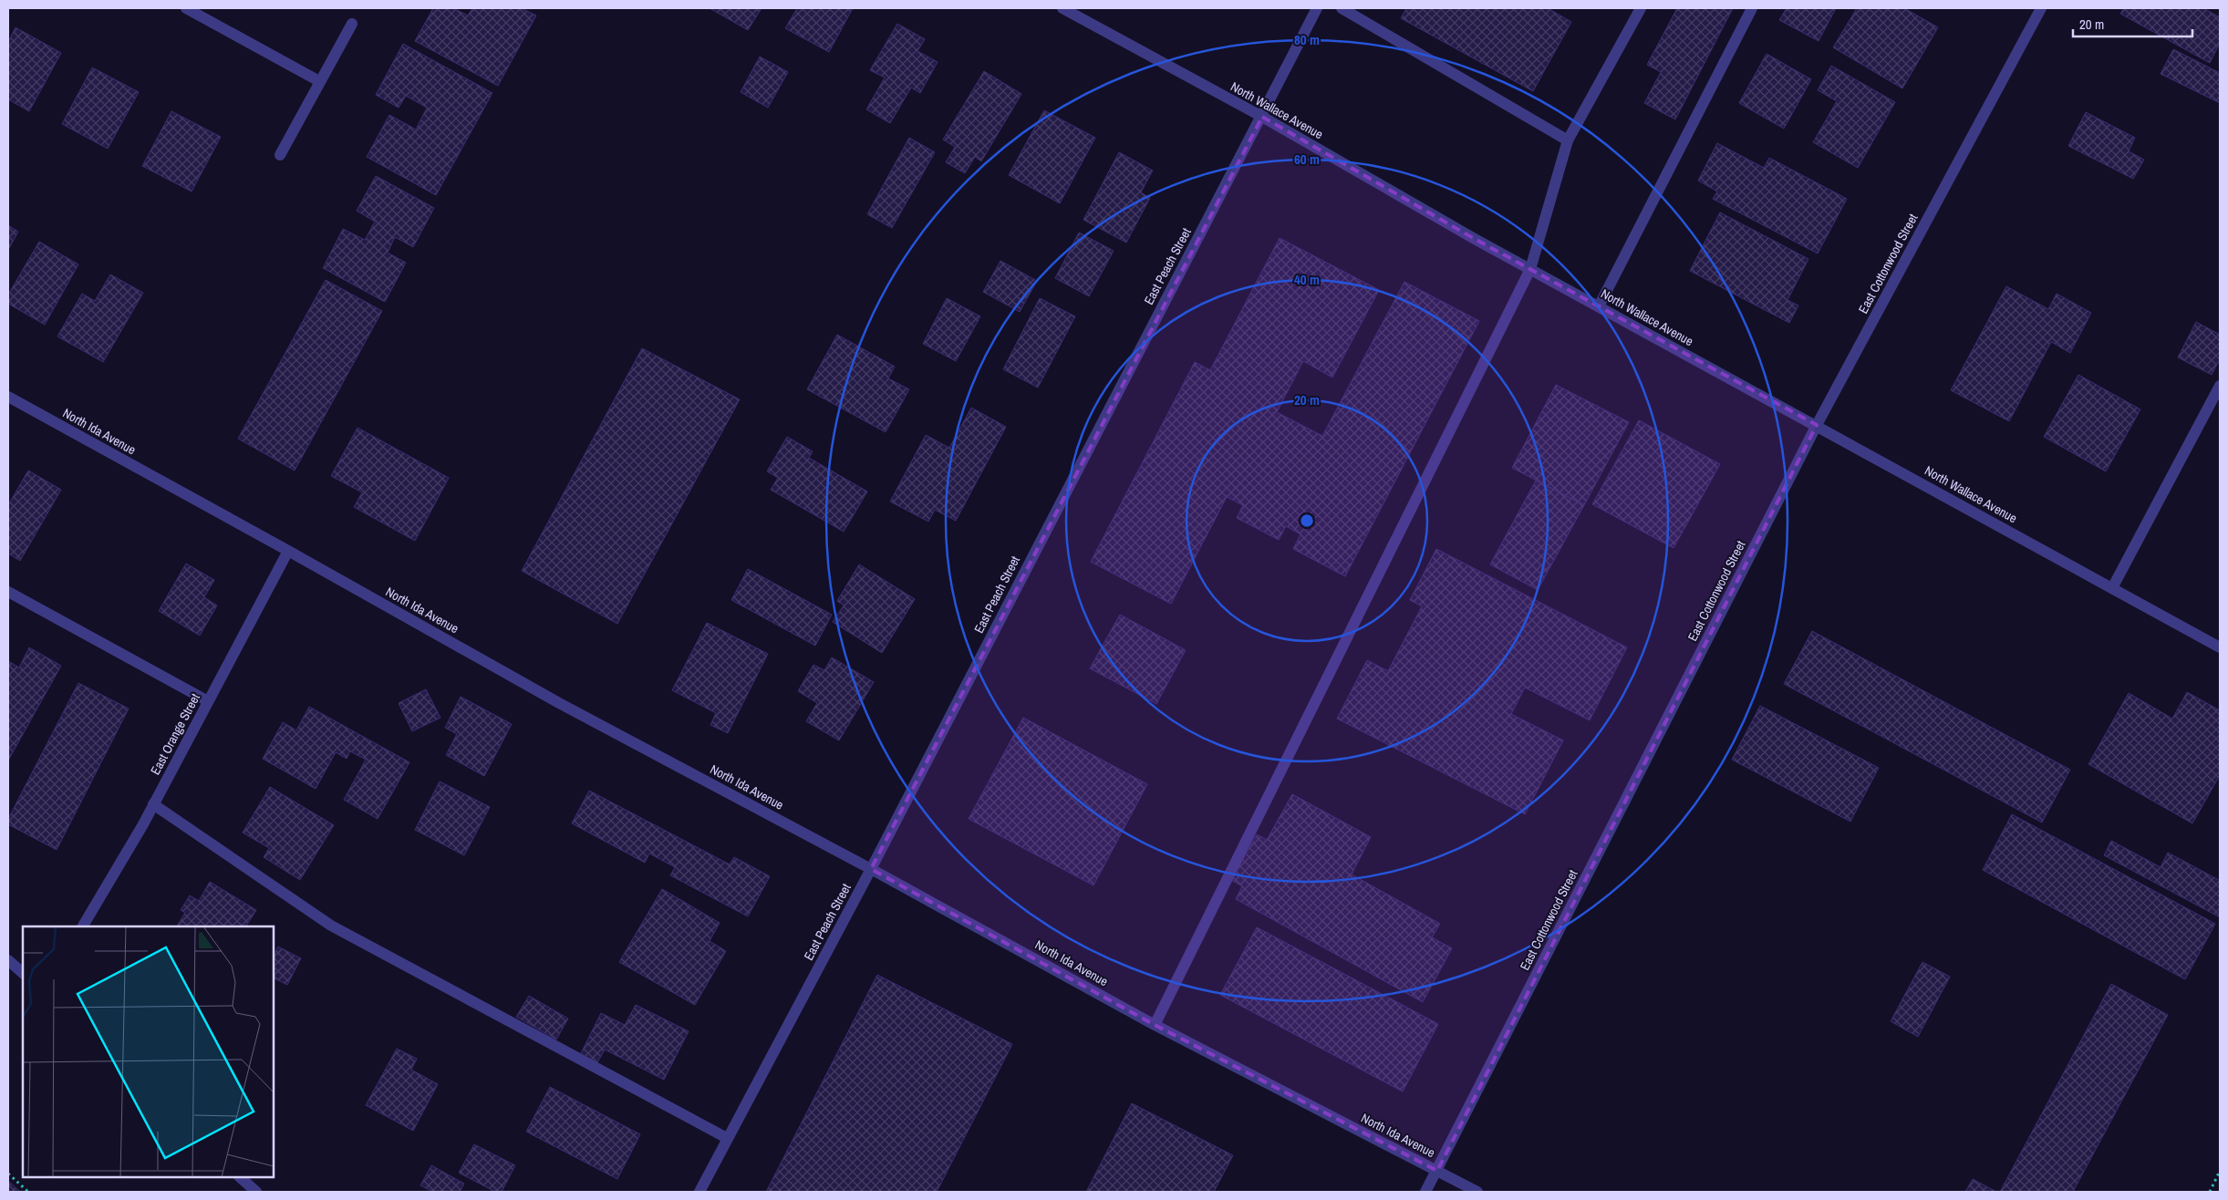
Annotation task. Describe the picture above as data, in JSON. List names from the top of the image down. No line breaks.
{"streets":{"street":["North Wallace Avenue","East Cottonwood Street","East Peach Street","North Ida Avenue","East Orange Street"]},"crossings":[["North Wallace Avenue","East Cottonwood Street"],["North Wallace Avenue","East Peach Street"],["East Cottonwood Street","North Ida Avenue"],["East Peach Street","North Ida Avenue"],["North Ida Avenue","East Orange Street"]],"scale_bar":"20 m","rings":["80 m","60 m","40 m","20 m"]}
